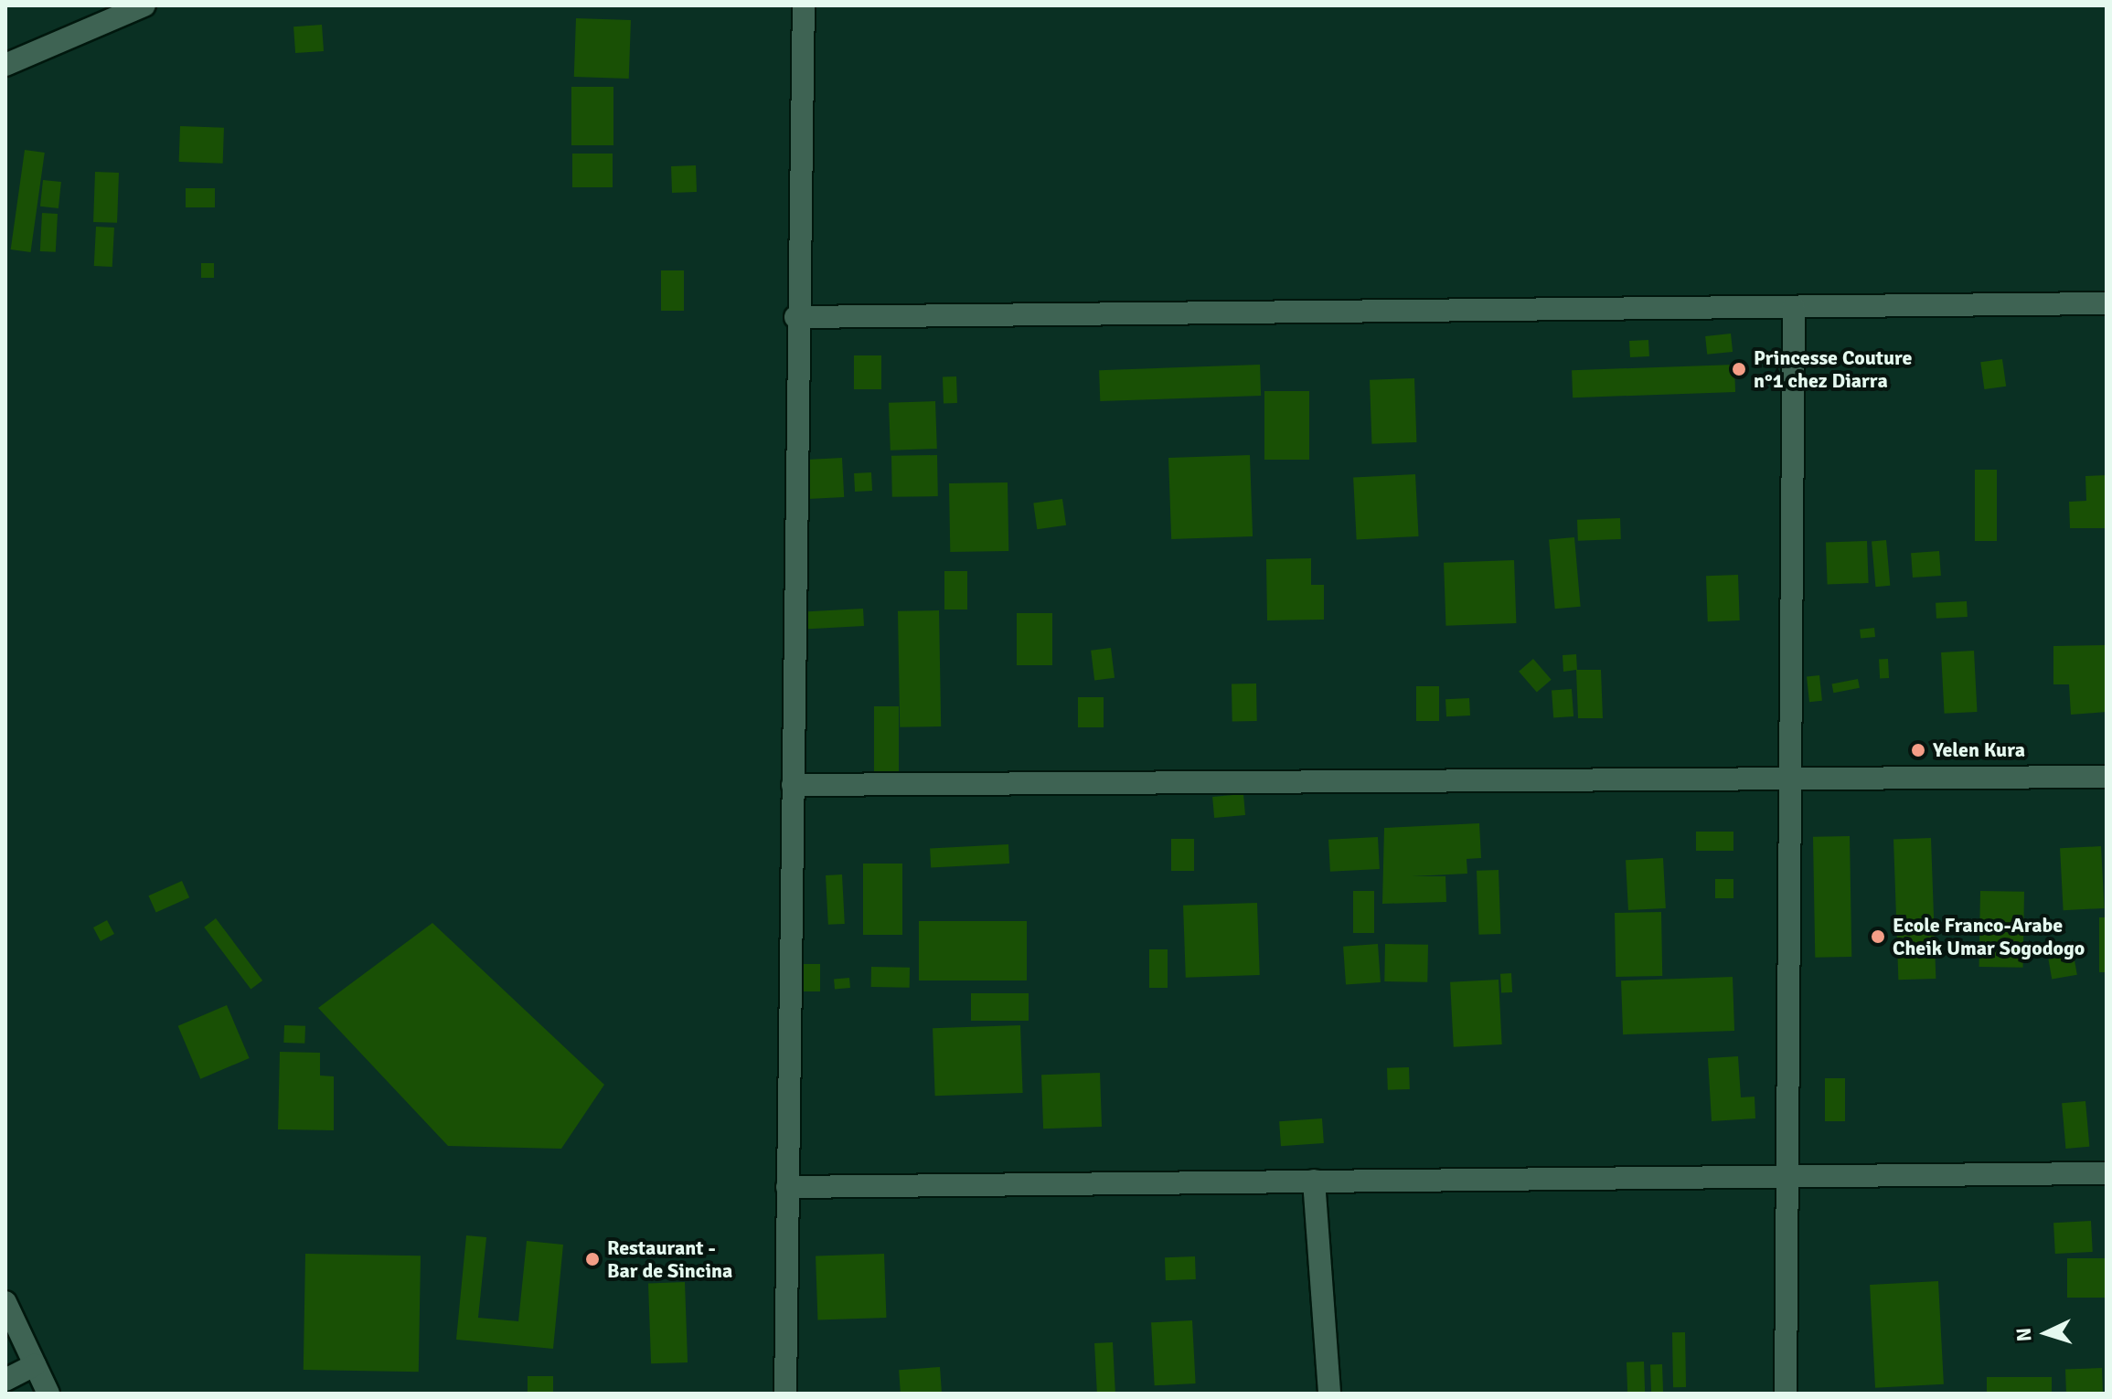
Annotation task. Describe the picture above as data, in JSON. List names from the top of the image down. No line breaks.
{"places":["Princesse Couture n°1 chez Diarra","Yelen Kura","Ecole Franco-Arabe Cheik Umar Sogodogo","Restaurant - Bar de Sincina"],"north":"left"}
